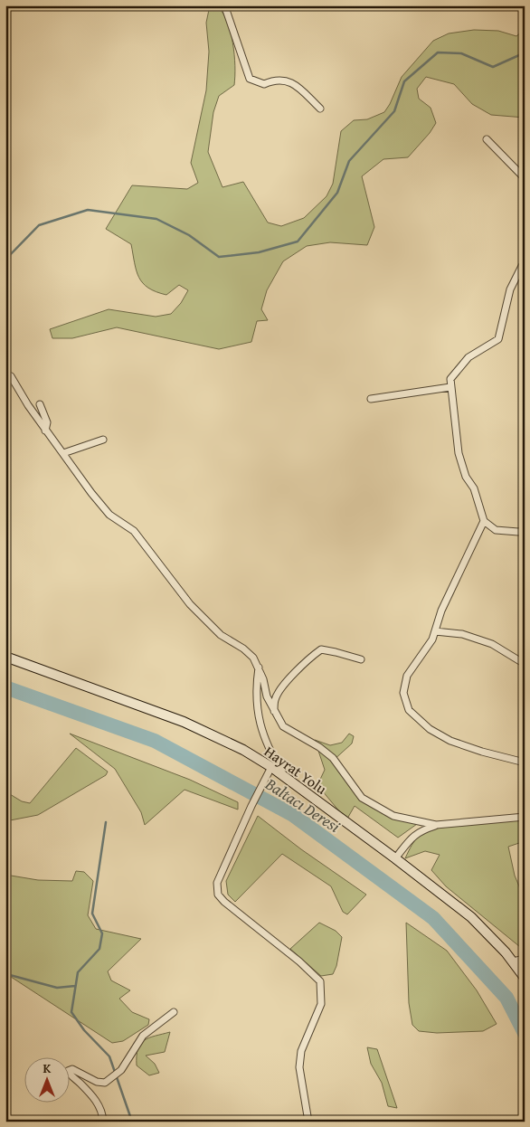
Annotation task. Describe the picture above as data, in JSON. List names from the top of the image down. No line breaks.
{"streets":{"main road":["Hayrat Yolu"]},"water":["Baltacı Deresi"],"north":"top"}
